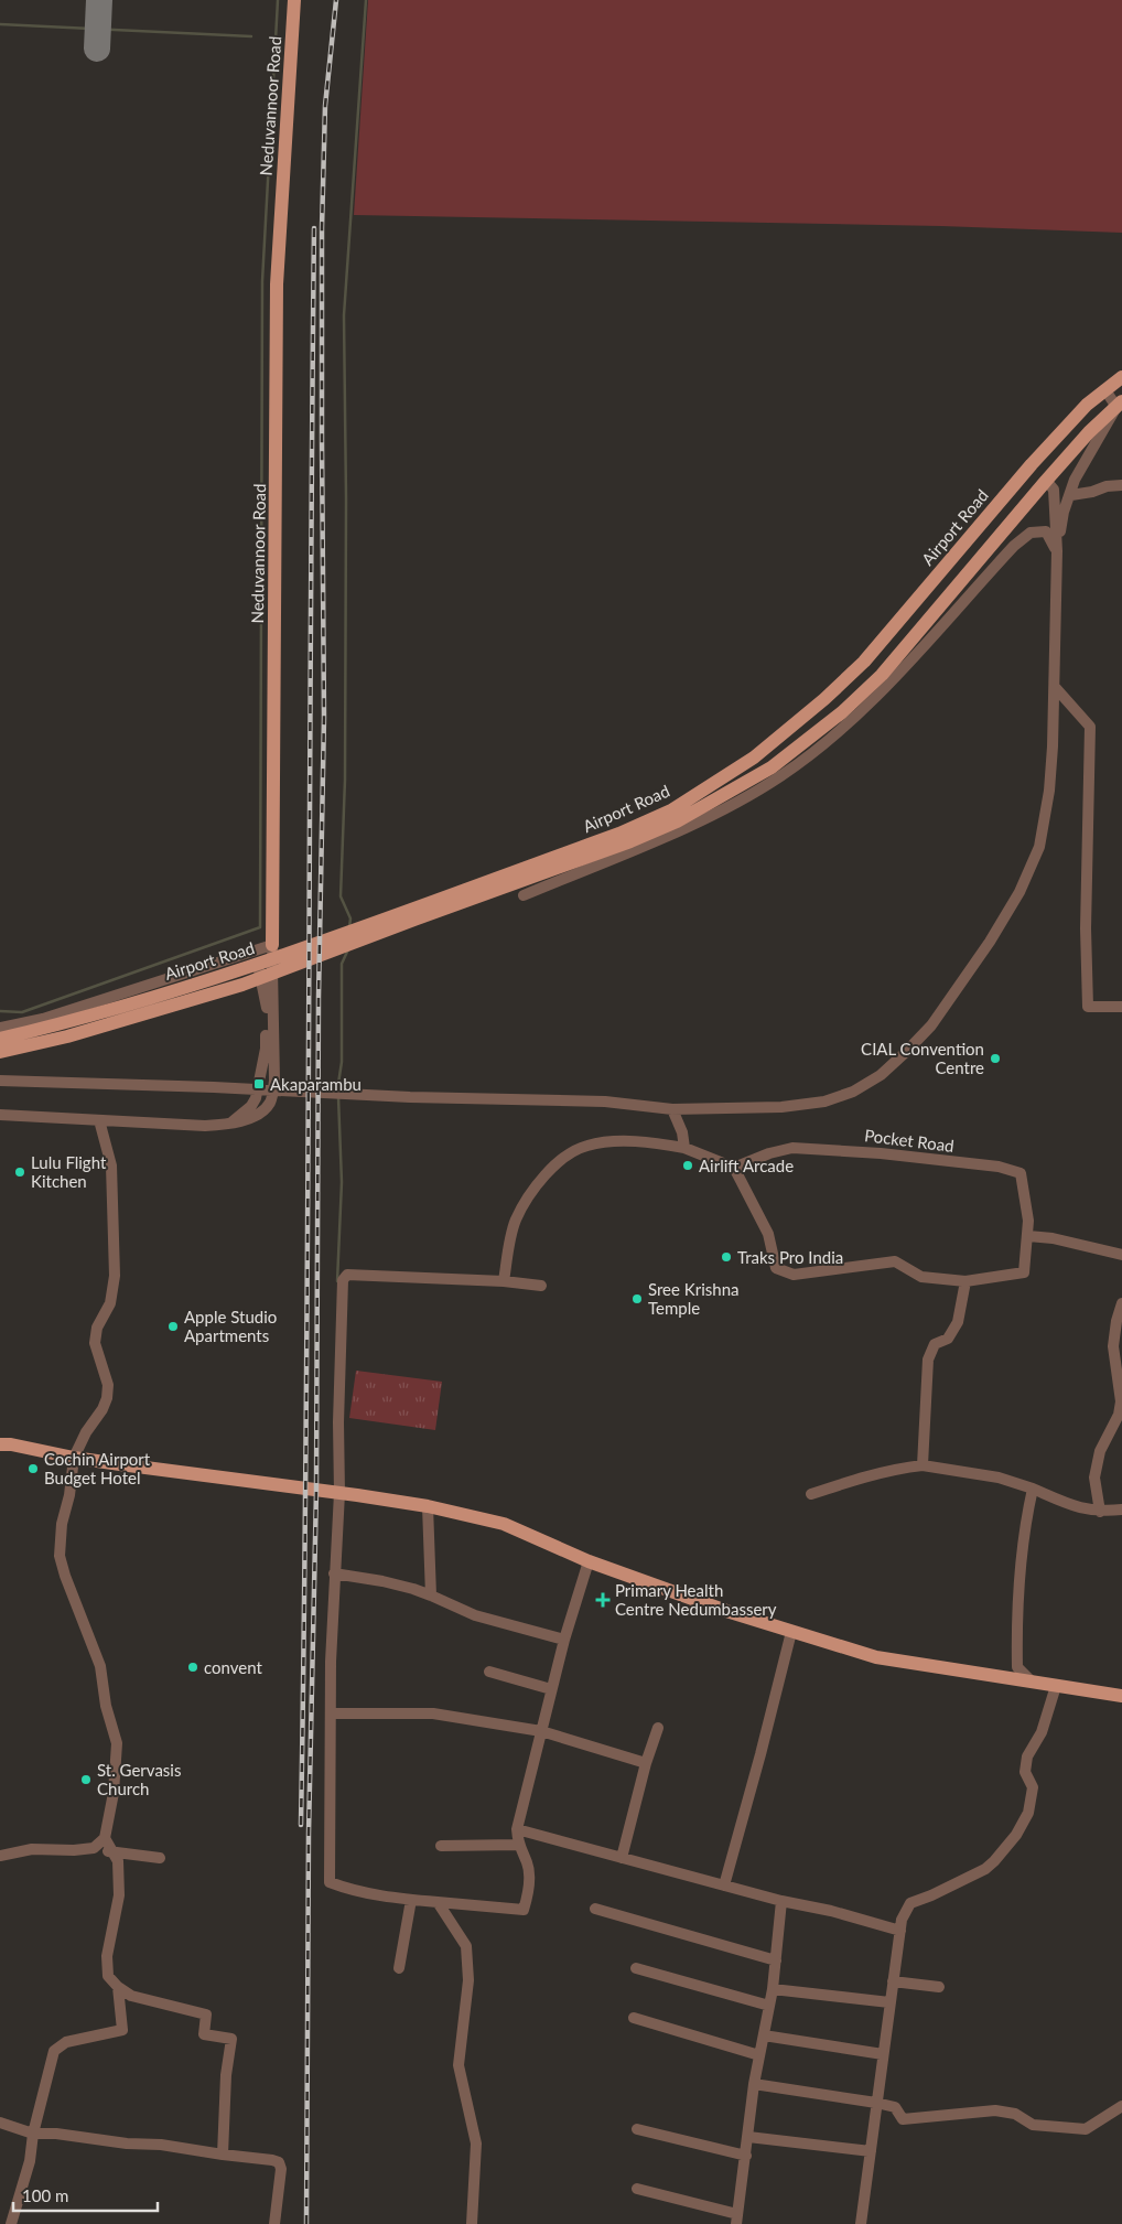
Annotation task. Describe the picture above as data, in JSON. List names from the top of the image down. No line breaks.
{"streets":{"main road":["Neduvannoor Road","Airport Road"],"street":["Pocket Road"]},"places":{"other":["CIAL Convention Centre","Airlift Arcade","Lulu Flight Kitchen","Traks Pro India","Sree Krishna Temple","Apple Studio Apartments","Cochin Airport Budget Hotel","convent","St. Gervasis Church"],"transit":["Akaparambu"],"health":["Primary Health Centre Nedumbassery"]},"scale_bar":"100 m"}
